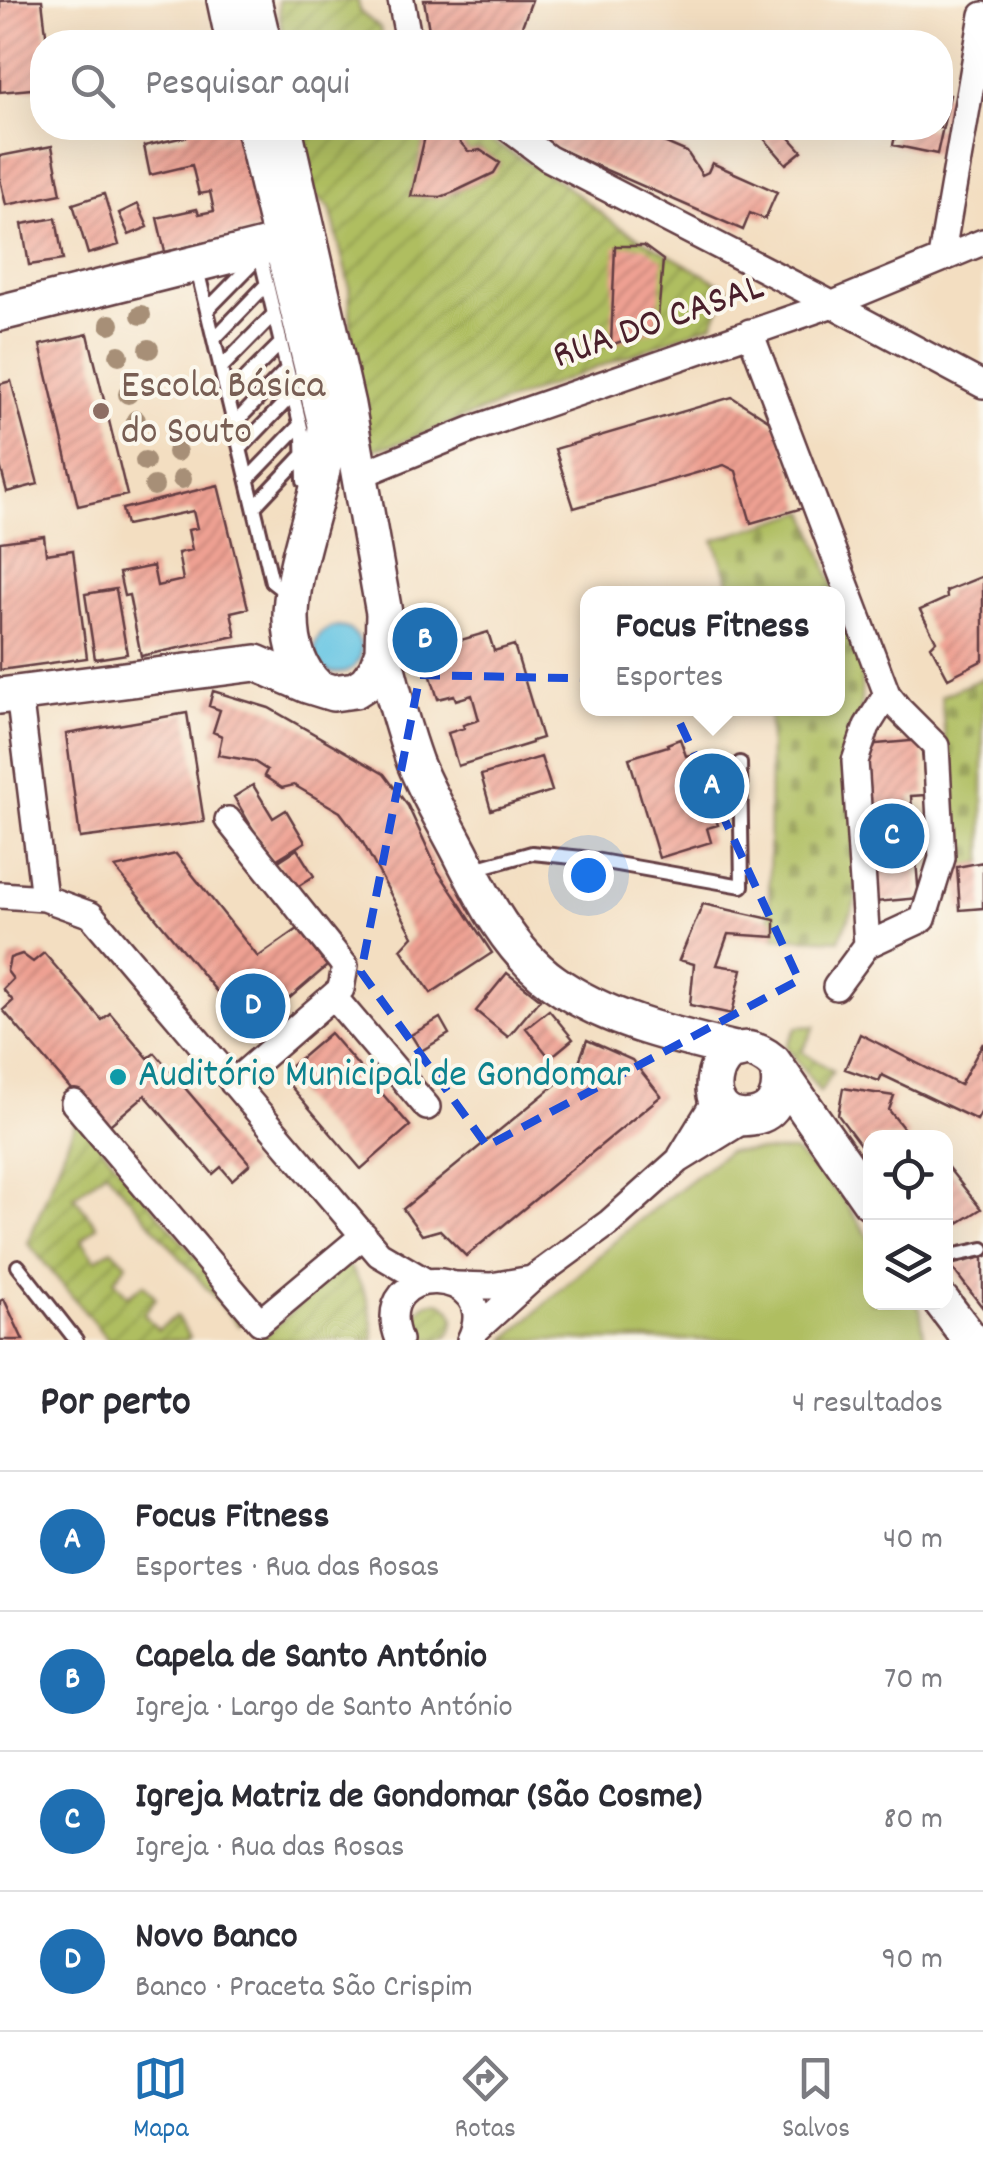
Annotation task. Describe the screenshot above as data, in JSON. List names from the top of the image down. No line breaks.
{"streets":{"street":["RUA DO CASAL"]},"places":["Escola Básica do Souto","Auditório Municipal de Gondomar"],"page":{"search":"Pesquisar aqui","popup":["Focus Fitness","Esportes"],"pins":["B","A","C","D"],"heading":["Por perto","4 resultados"],"list":[{"mark":"A","name":"Focus Fitness","note":"Esportes · Rua das Rosas","value":"40 m"},{"mark":"B","name":"Capela de Santo António","note":"Igreja · Largo de Santo António","value":"70 m"},{"mark":"C","name":"Igreja Matriz de Gondomar (São Cosme)","note":"Igreja · Rua das Rosas","value":"80 m"},{"mark":"D","name":"Novo Banco","note":"Banco · Praceta São Crispim","value":"90 m"}],"nav":["Mapa","Rotas","Salvos"]}}
